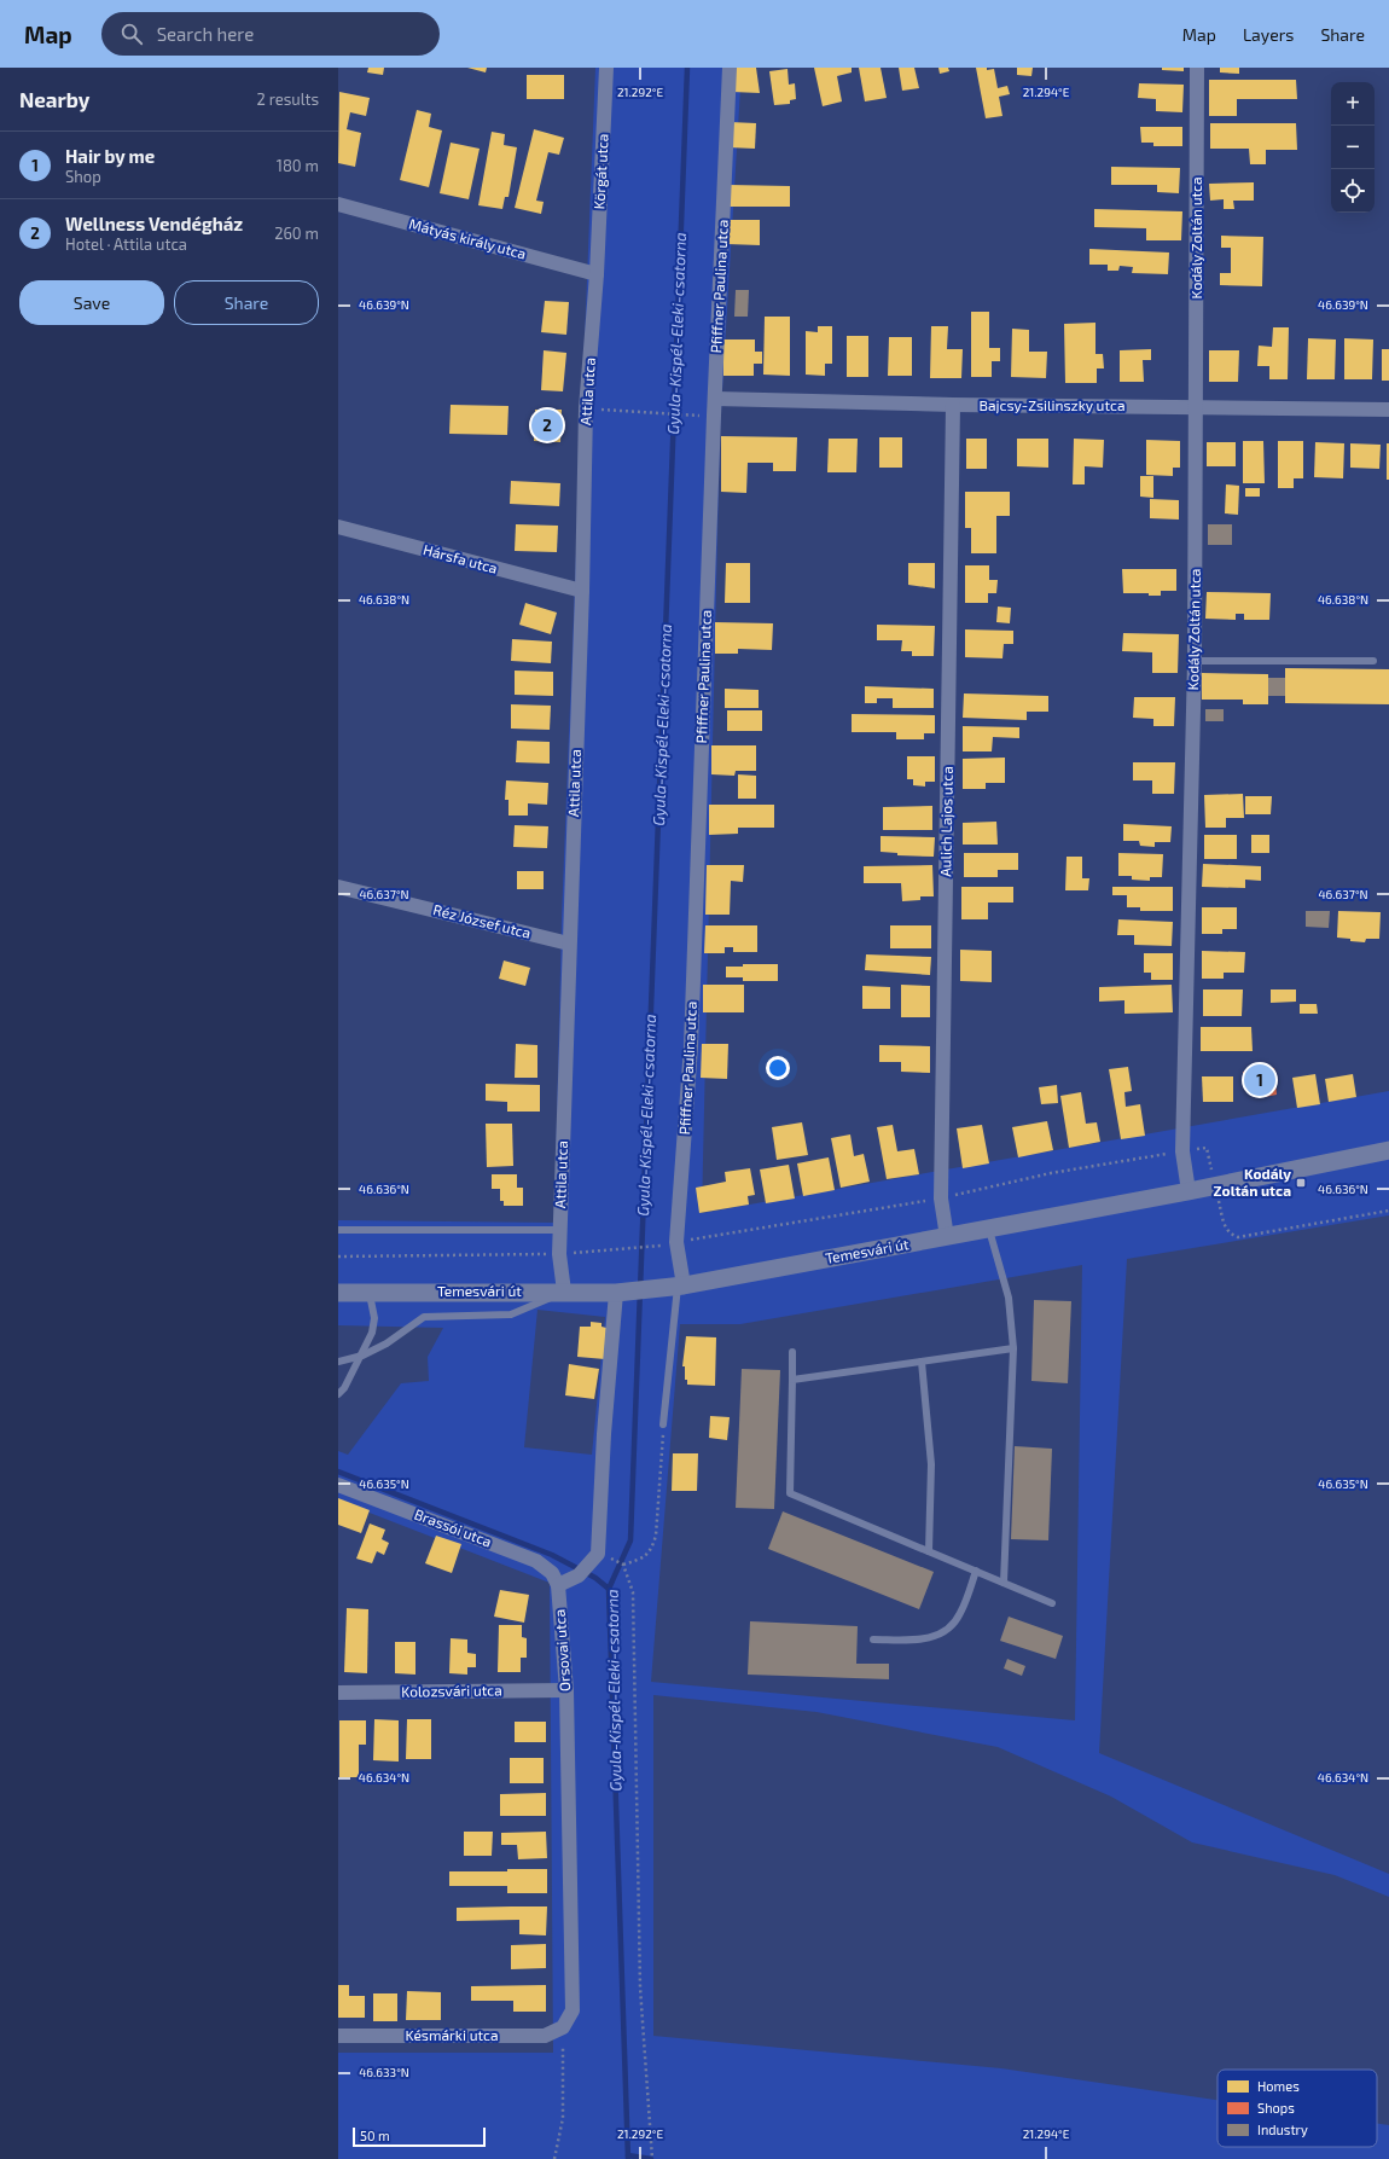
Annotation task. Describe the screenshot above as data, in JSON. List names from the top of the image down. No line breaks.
{"streets":{"street":["Körgát utca","Kodály Zoltán utca","Mátyás király utca","Pfiffner Paulina utca","Attila utca","Bajcsy-Zsilinszky utca","Hársfa utca","Aulich Lajos utca","Réz József utca","Temesvári út","Brassói utca","Orsovai utca","Kolozsvári utca","Késmárki utca"]},"crossings":[["Körgát utca","Mátyás király utca"],["Körgát utca","Attila utca"],["Kodály Zoltán utca","Bajcsy-Zsilinszky utca"],["Kodály Zoltán utca","Temesvári út"],["Mátyás király utca","Attila utca"],["Pfiffner Paulina utca","Bajcsy-Zsilinszky utca"],["Pfiffner Paulina utca","Temesvári út"],["Attila utca","Hársfa utca"],["Attila utca","Réz József utca"],["Attila utca","Temesvári út"],["Bajcsy-Zsilinszky utca","Aulich Lajos utca"],["Aulich Lajos utca","Temesvári út"],["Brassói utca","Orsovai utca"],["Orsovai utca","Kolozsvári utca"],["Orsovai utca","Késmárki utca"]],"water":["Gyula-Kispél-Eleki-csatorna"],"places":{"transit":["Kodály Zoltán utca"]},"legend":["Homes","Shops","Industry"],"scale_bar":"50 m","page":{"header":"Map","search":"Search here","nav":["Map","Layers","Share"],"heading":["Nearby","2 results"],"map_buttons":["+","−"],"list":[{"mark":"1","name":"Hair by me","note":"Shop","value":"180 m"},{"mark":"2","name":"Wellness Vendégház","note":"Hotel · Attila utca","value":"260 m"}],"buttons":["Save","Share"],"pins":["2","1"],"scale":"50 m"},"coordinates":["21.292°E","21.294°E","46.639°N","46.638°N","46.637°N","46.636°N","46.635°N","46.634°N","46.633°N"]}
